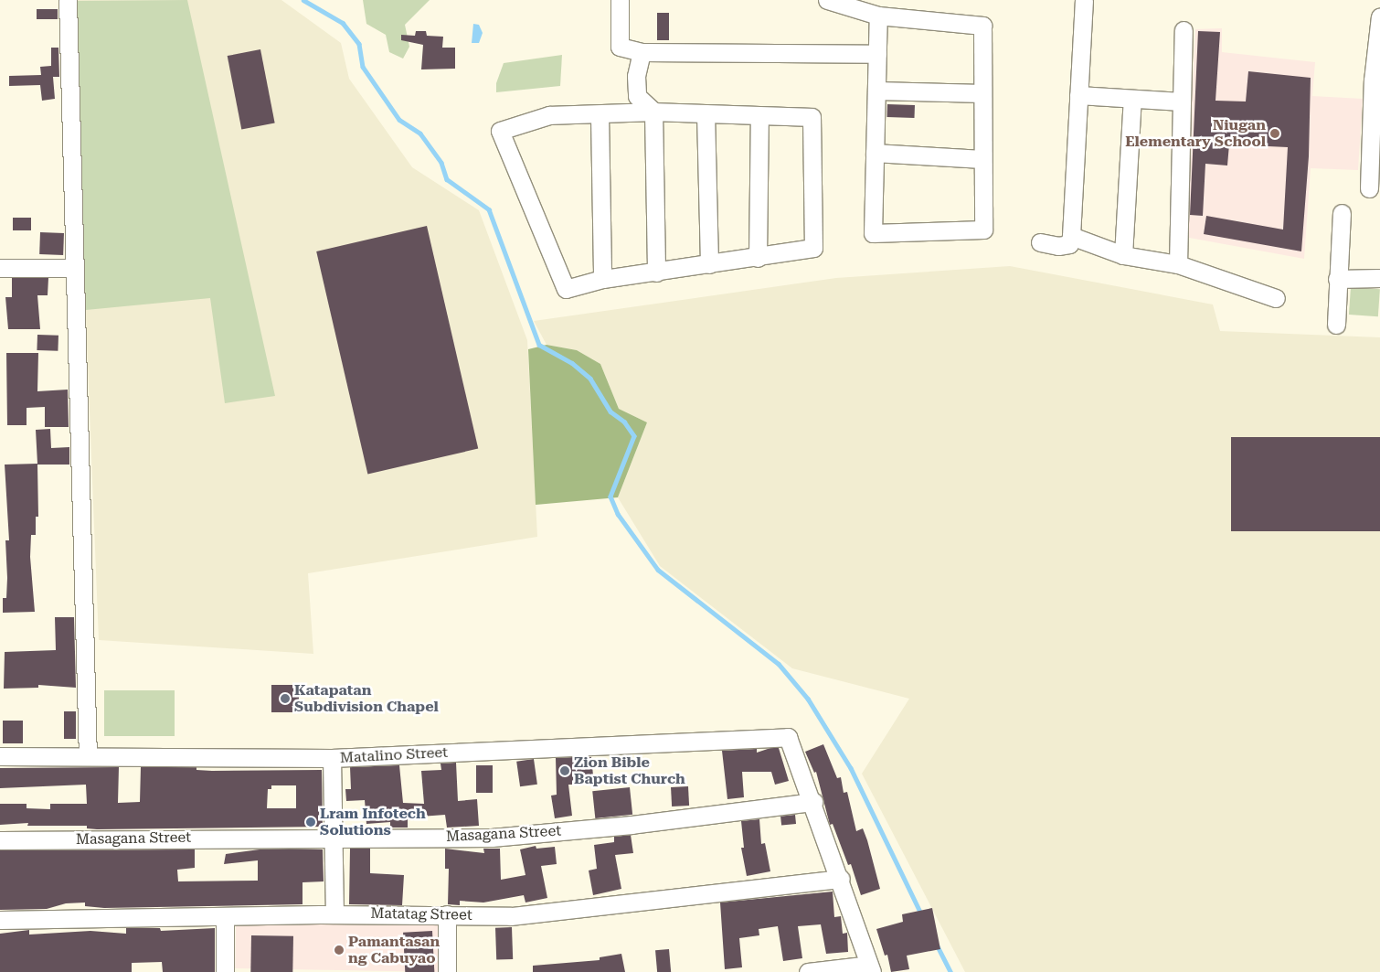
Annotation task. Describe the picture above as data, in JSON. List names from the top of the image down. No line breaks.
{"streets":{"street":["Matalino Street","Masagana Street","Matatag Street"]},"crossings":[["Matalino Street","Masagana Street"]],"places":["Niugan Elementary School","Katapatan Subdivision Chapel","Zion Bible Baptist Church","Lram Infotech Solutions","Pamantasan ng Cabuyao"]}
